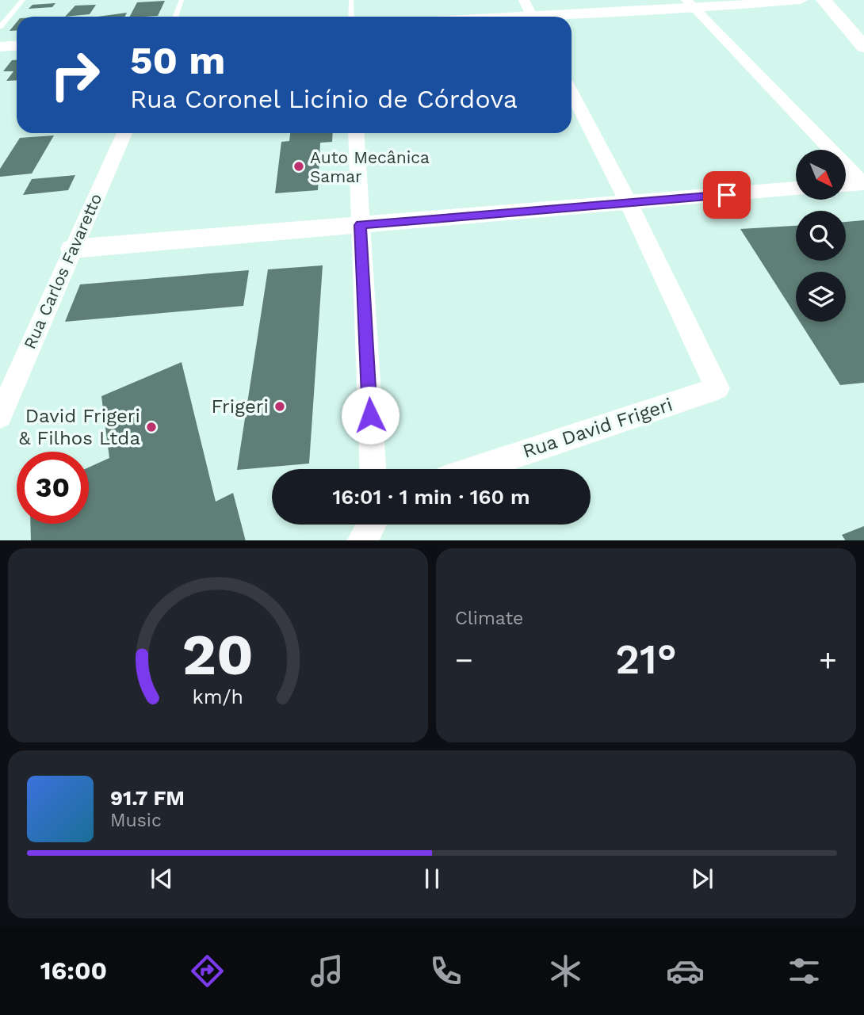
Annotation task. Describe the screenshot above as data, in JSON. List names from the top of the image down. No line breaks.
{"streets":{"street":["Rua Carlos Favaretto","Rua David Frigeri"]},"places":["Auto Mecânica Samar","Frigeri","David Frigeri & Filhos Ltda"],"north":"bottom right","page":{"turn":["50 m","Rua Coronel Licínio de Córdova"],"limit":"30","trip":"16:01 · 1 min · 160 m","tile":"Climate","heat":["−","21°","+"],"song":["91.7 FM","Music"],"tabs":"16:00","gauge":["20","km/h"]}}
